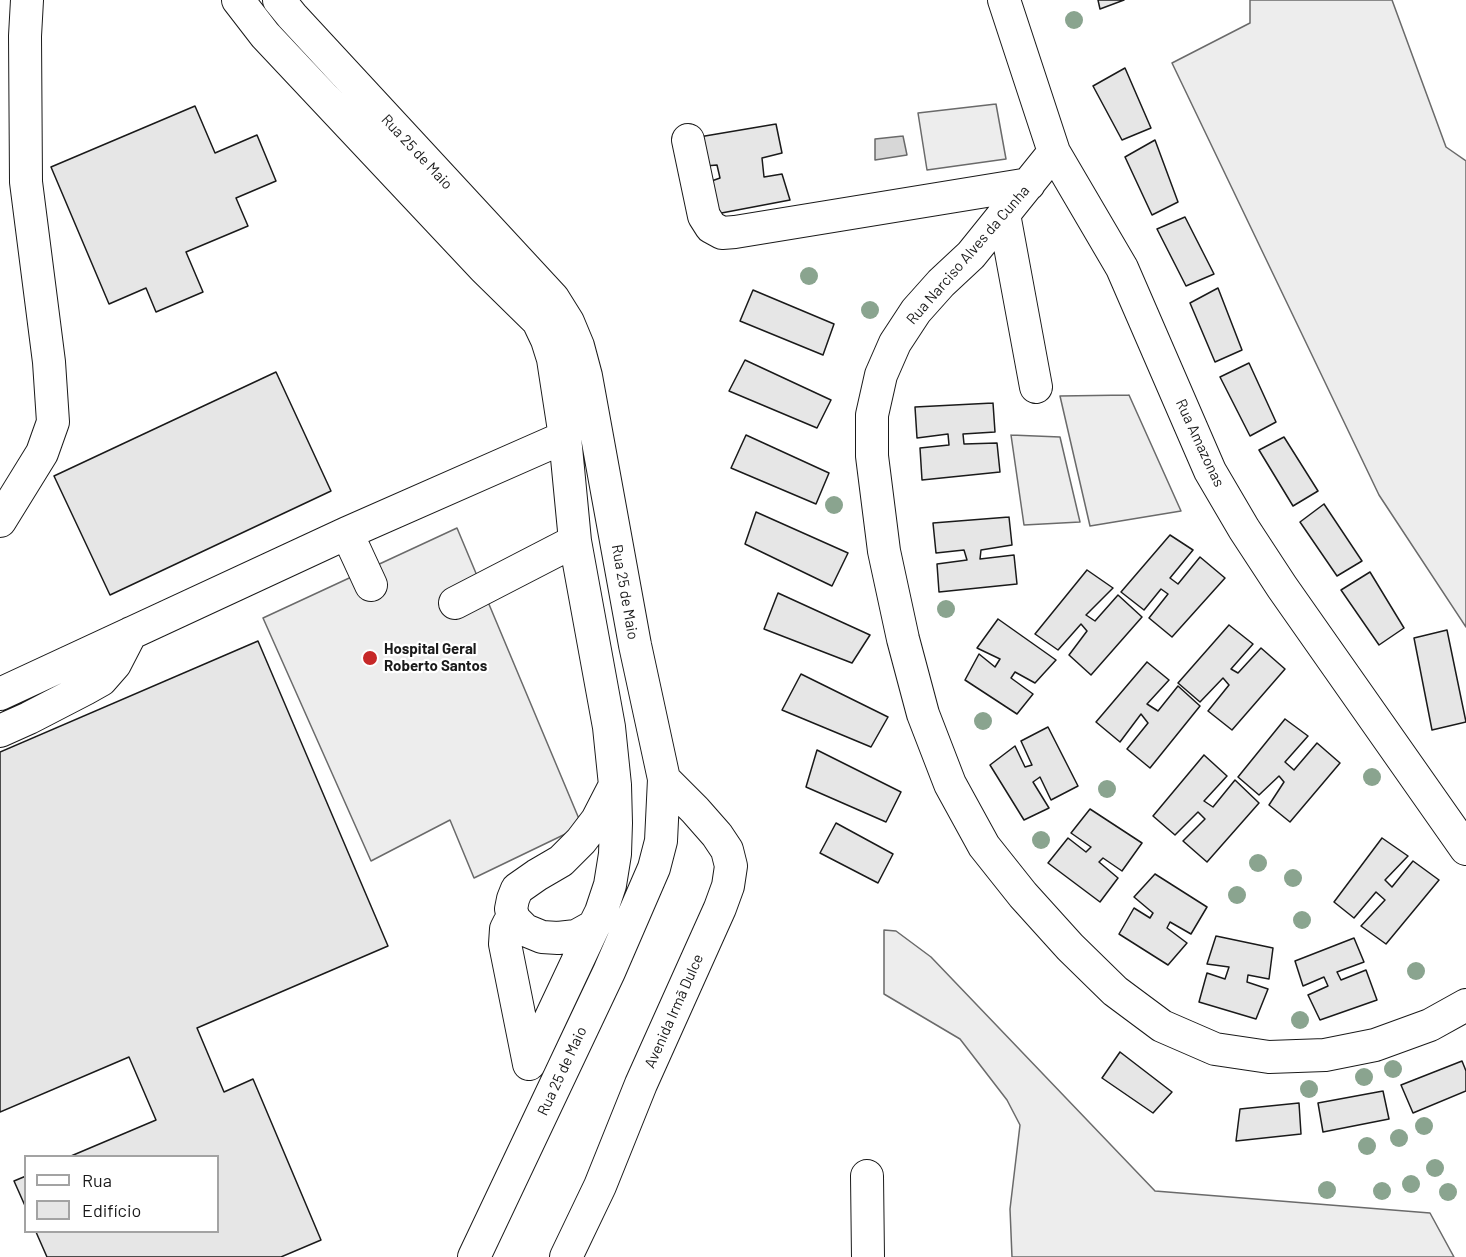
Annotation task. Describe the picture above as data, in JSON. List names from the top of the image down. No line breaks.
{"streets":{"street":["Rua 25 de Maio","Rua Narciso Alves da Cunha","Rua Amazonas","Avenida Irmã Dulce"]},"crossings":[["Rua 25 de Maio","Avenida Irmã Dulce"],["Rua Narciso Alves da Cunha","Rua Amazonas"]],"places":["Hospital Geral Roberto Santos"],"legend":["Rua","Edifício"]}
